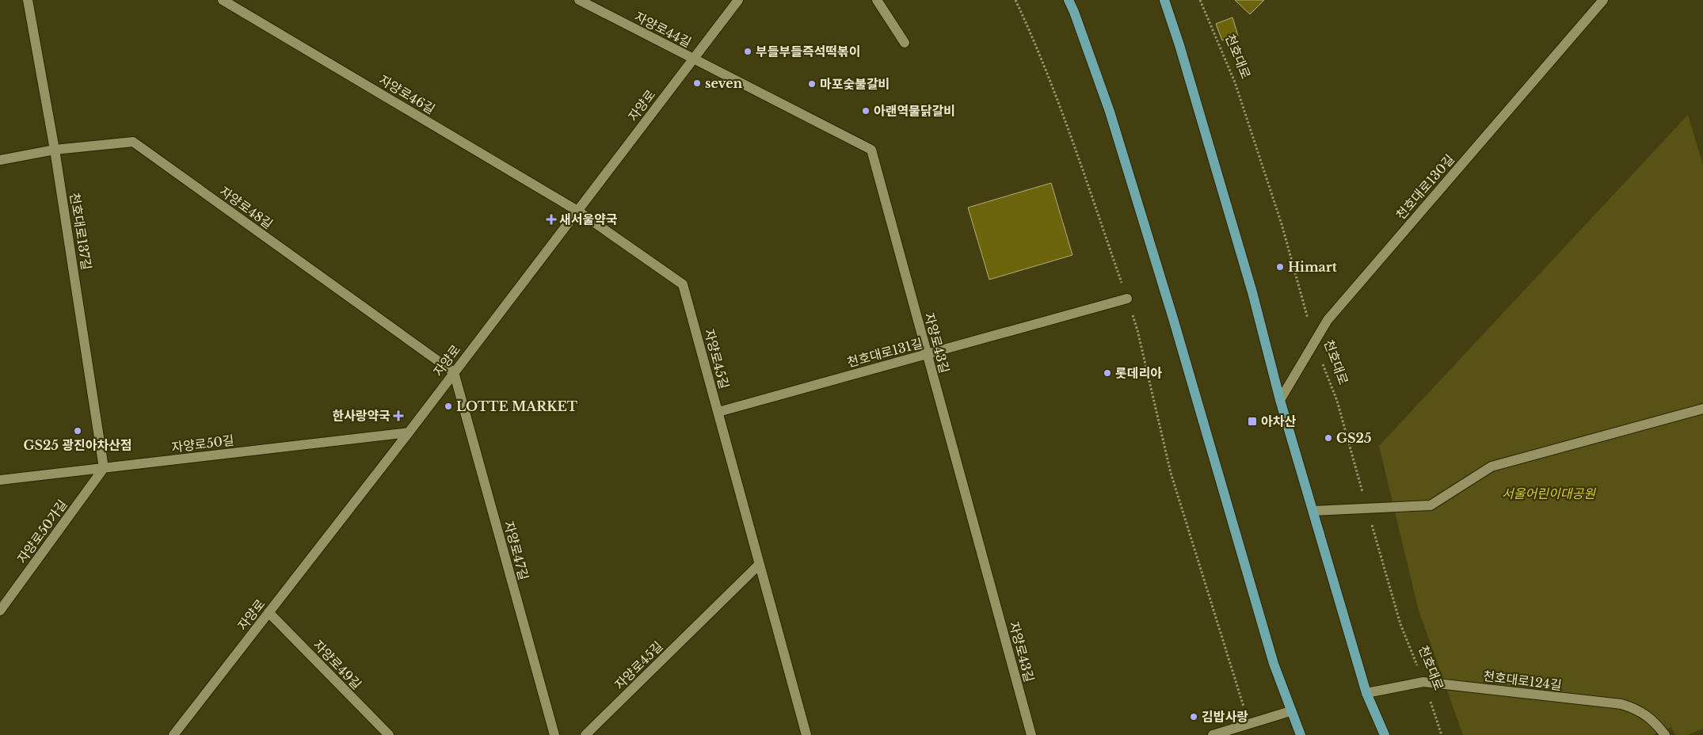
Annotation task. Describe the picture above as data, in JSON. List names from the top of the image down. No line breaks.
{"streets":{"street":["자양로44길","자양로46길","자양로","천호대로130길","자양로48길","천호대로137길","자양로43길","천호대로131길","자양로45길","자양로50길","자양로50가길","자양로47길","자양로49길","천호대로124길"],"path":["천호대로"]},"crossings":[["자양로44길","자양로"],["자양로44길","자양로43길"],["천호대로","천호대로130길"],["천호대로","천호대로124길"],["자양로46길","자양로"],["자양로46길","자양로45길"],["자양로","자양로48길"],["자양로","자양로43길"],["자양로","자양로45길"],["자양로","자양로50길"],["자양로","자양로47길"],["자양로","자양로49길"],["자양로48길","천호대로137길"],["자양로48길","자양로47길"],["천호대로137길","자양로50길"],["천호대로137길","자양로50가길"],["자양로43길","천호대로131길"],["천호대로131길","자양로45길"],["자양로50길","자양로50가길"]],"parks":["서울어린이대공원"],"places":{"other":["부들부들즉석떡볶이","seven","마포숯불갈비","아랜역물닭갈비","Himart","롯데리아","LOTTE MARKET","GS25 광진아차산점","GS25","김밥사랑"],"health":["새서울약국","한사랑약국"],"transit":["아차산"]}}
